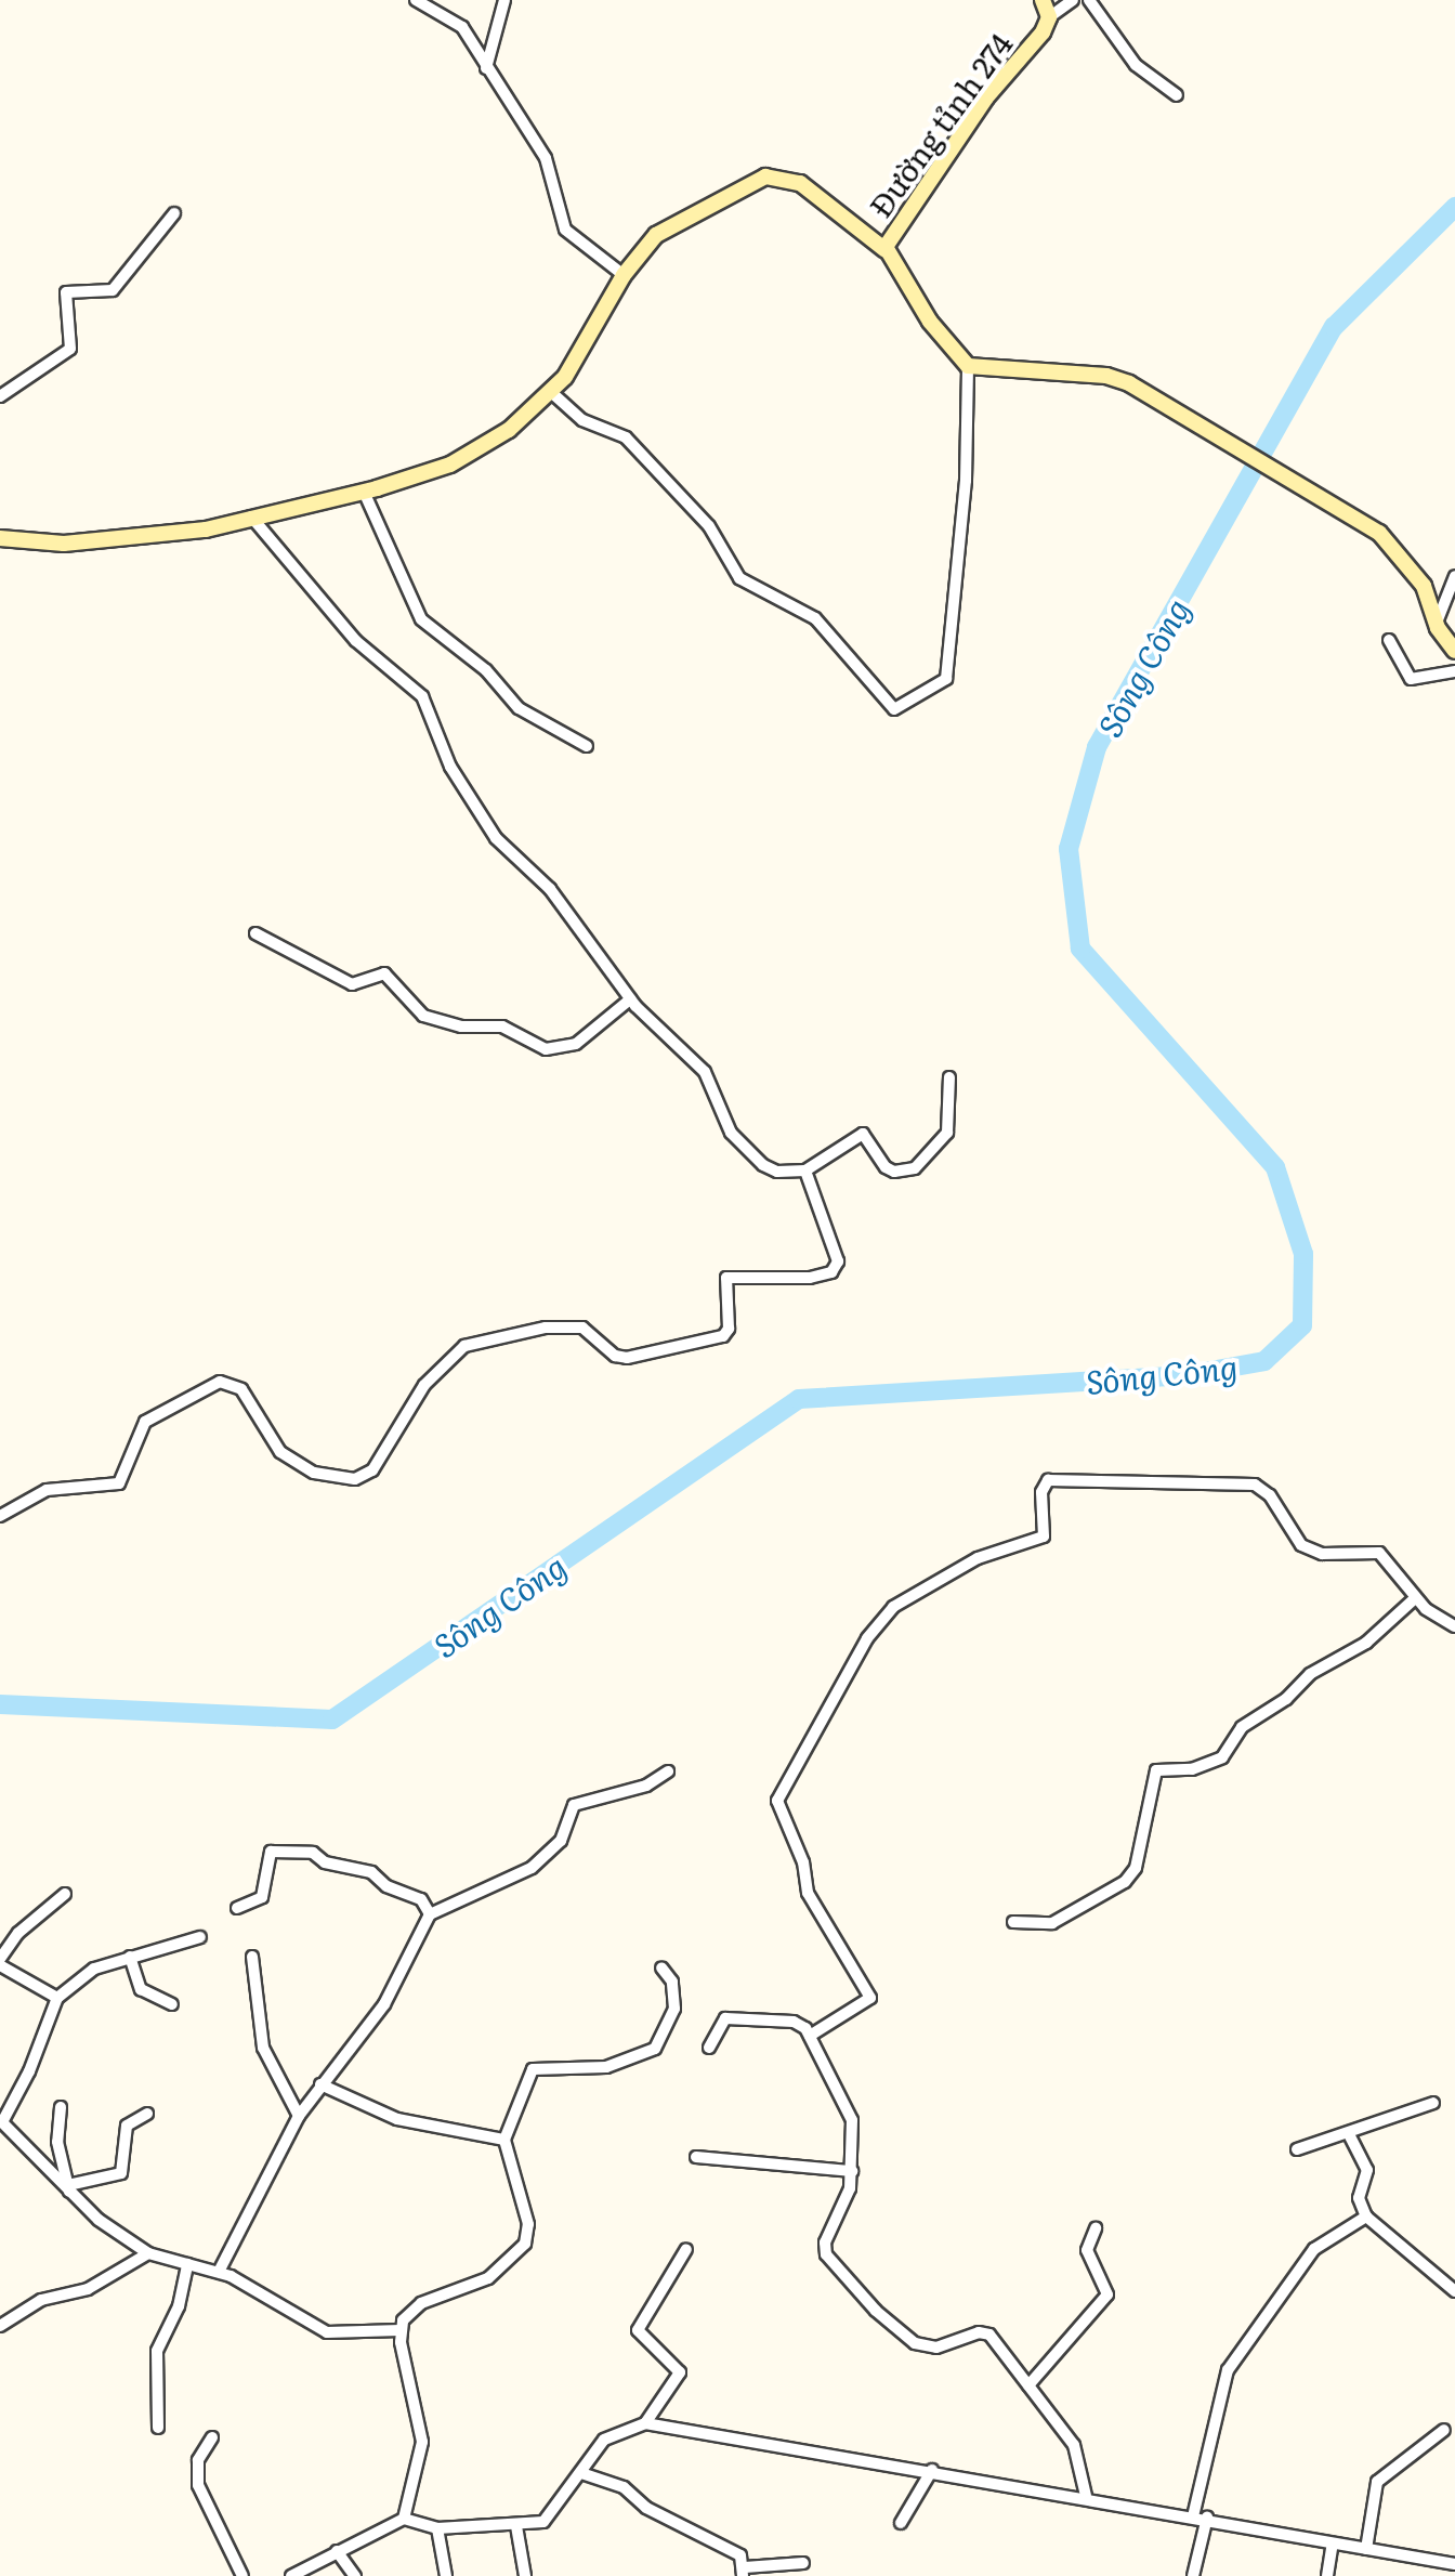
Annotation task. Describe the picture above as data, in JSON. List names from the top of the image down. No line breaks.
{"streets":{"main road":["Đường tỉnh 274"]},"water":["Sông Công"]}
